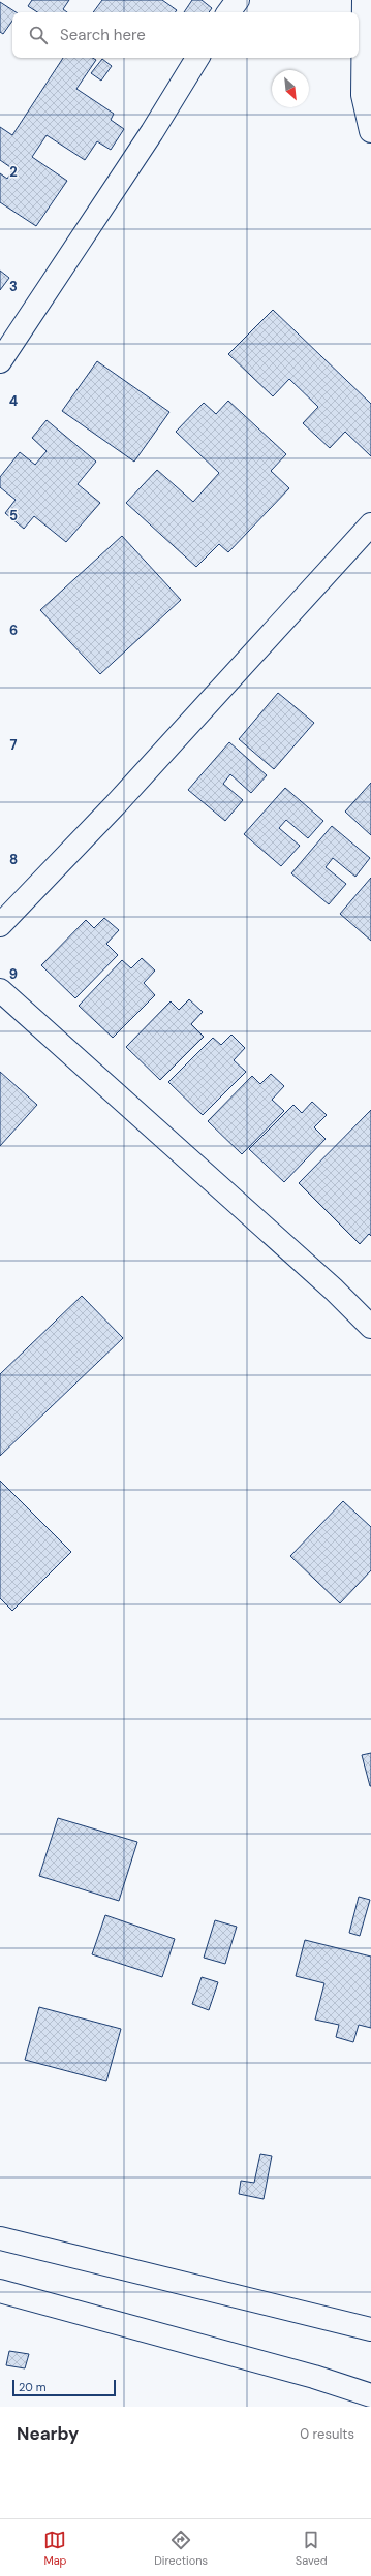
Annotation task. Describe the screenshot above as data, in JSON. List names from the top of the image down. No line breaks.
{"scale_bar":"20 m","north":"bottom right","page":{"search":"Search here","scale":"20 m","heading":["Nearby","0 results"],"nav":["Map","Directions","Saved"]},"grid":{"rows":["2","3","4","5","6","7","8","9"]}}
